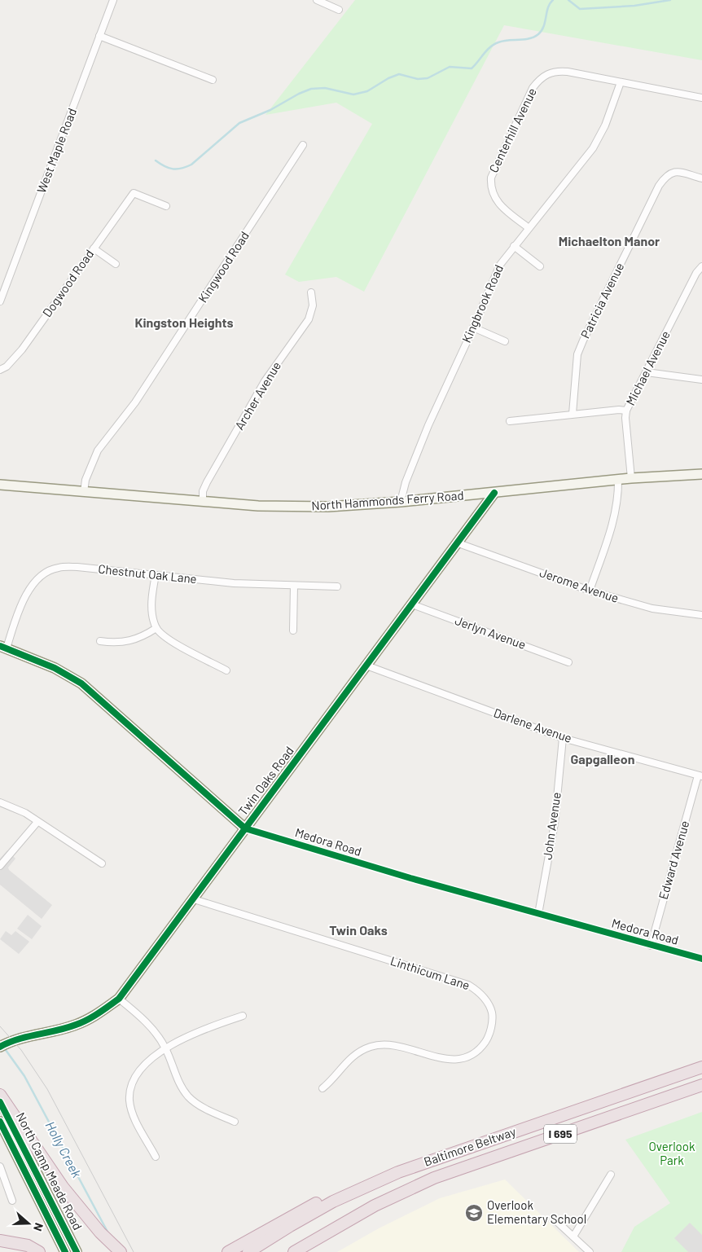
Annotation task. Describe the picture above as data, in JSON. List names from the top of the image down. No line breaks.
{"streets":{"highway":["I 695","Baltimore Beltway"],"street":["Centerhill Avenue","West Maple Road","Kingwood Road","Dogwood Road","Patricia Avenue","Kingbrook Road","Michael Avenue","Archer Avenue","North Hammonds Ferry Road","Chestnut Oak Lane","Jerome Avenue","Jerlyn Avenue","Darlene Avenue","Twin Oaks Road","John Avenue","Medora Road","Edward Avenue","Linthicum Lane","North Camp Meade Road"]},"crossings":[["Centerhill Avenue","Kingbrook Road"],["Kingwood Road","North Hammonds Ferry Road"],["Kingbrook Road","North Hammonds Ferry Road"],["Michael Avenue","North Hammonds Ferry Road"],["Archer Avenue","North Hammonds Ferry Road"],["North Hammonds Ferry Road","Twin Oaks Road"],["Chestnut Oak Lane","Medora Road"],["Jerome Avenue","Twin Oaks Road"],["Jerlyn Avenue","Twin Oaks Road"],["Darlene Avenue","Twin Oaks Road"],["Darlene Avenue","John Avenue"],["Darlene Avenue","Edward Avenue"],["Twin Oaks Road","Medora Road"],["Twin Oaks Road","Linthicum Lane"],["John Avenue","Medora Road"],["Medora Road","Edward Avenue"]],"districts":["Michaelton Manor","Kingston Heights","Gapgalleon","Twin Oaks"],"water":["Holly Creek"],"parks":["Overlook Park"],"places":{"school or university":["Overlook Elementary School"]},"north":"right"}
